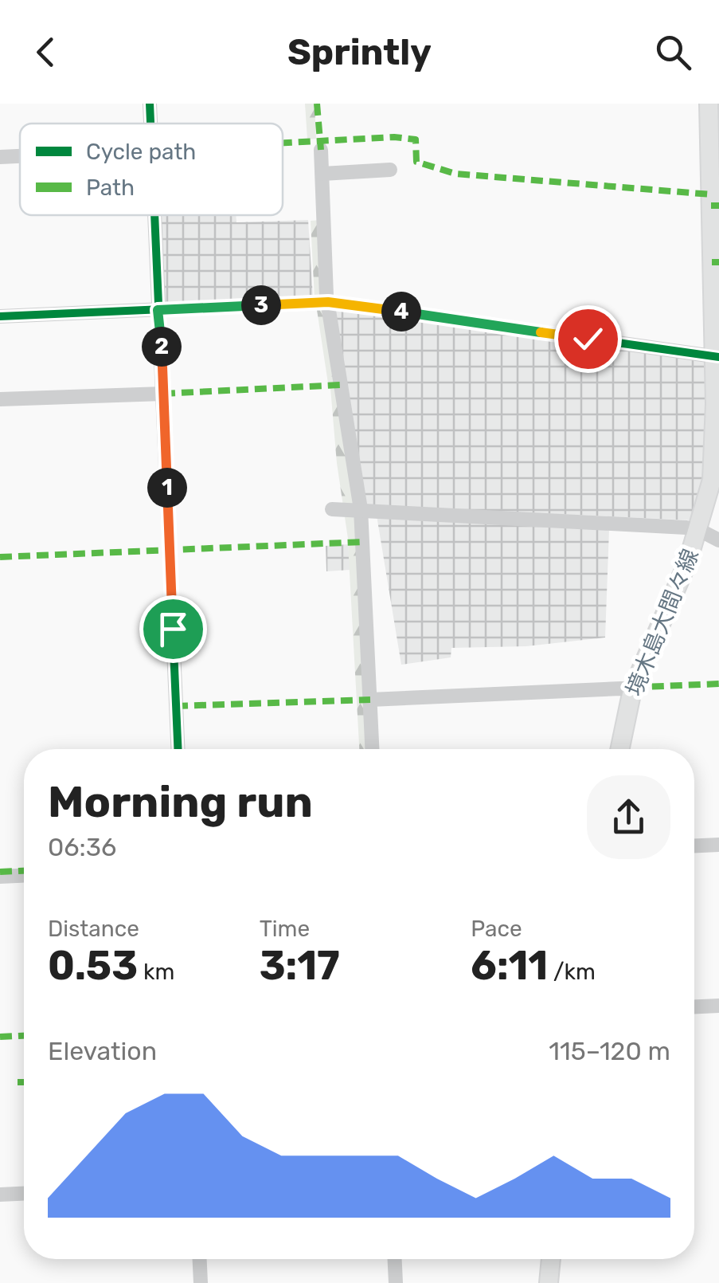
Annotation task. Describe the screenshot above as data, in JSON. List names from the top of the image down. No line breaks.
{"streets":{"main road":["境木島大間々線"]},"legend":["Cycle path","Path"],"page":{"header":"Sprintly","pins":["3","4","2","1"],"heading":["Morning run","06:36"],"stats":[["Distance","0.53 km"],["Time","3:17"],["Pace","6:11 /km"]],"chart":["Elevation","115–120 m"]}}
